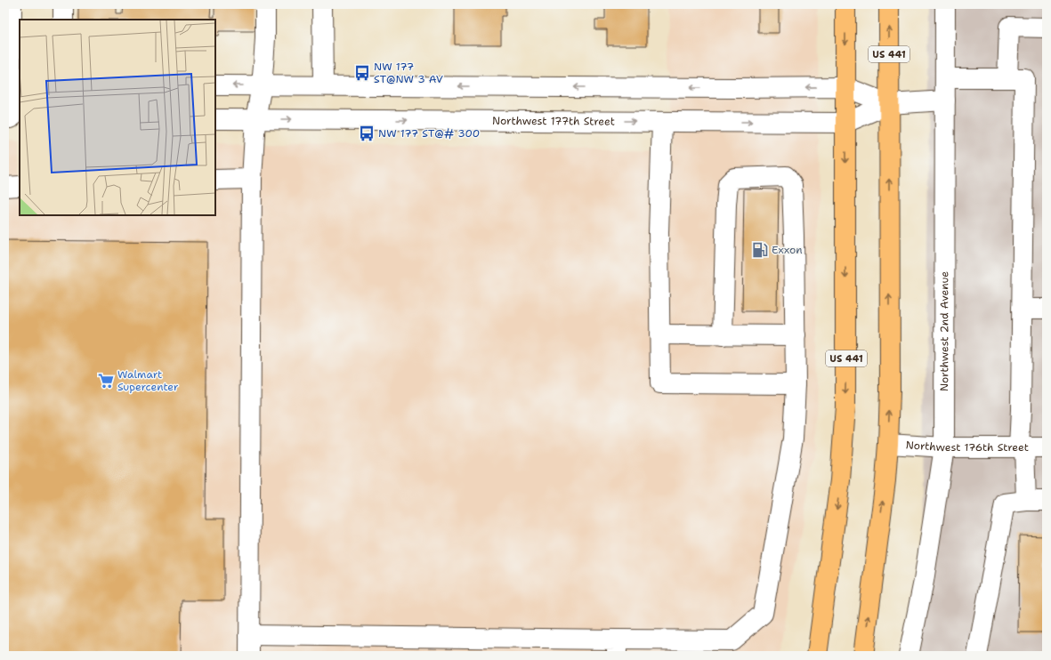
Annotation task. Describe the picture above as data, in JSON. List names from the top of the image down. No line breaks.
{"streets":{"main road":["US 441"],"street":["Northwest 177th Street","Northwest 2nd Avenue","Northwest 176th Street"]},"crossings":[["US 441","Northwest 177th Street"],["US 441","Northwest 176th Street"],["Northwest 177th Street","Northwest 2nd Avenue"],["Northwest 2nd Avenue","Northwest 176th Street"]],"places":{"bus stop":["NW 177 ST@NW 3 AV","NW 177 ST@# 300"],"fuel station":["Exxon"],"supermarket":["Walmart Supercenter"]}}
